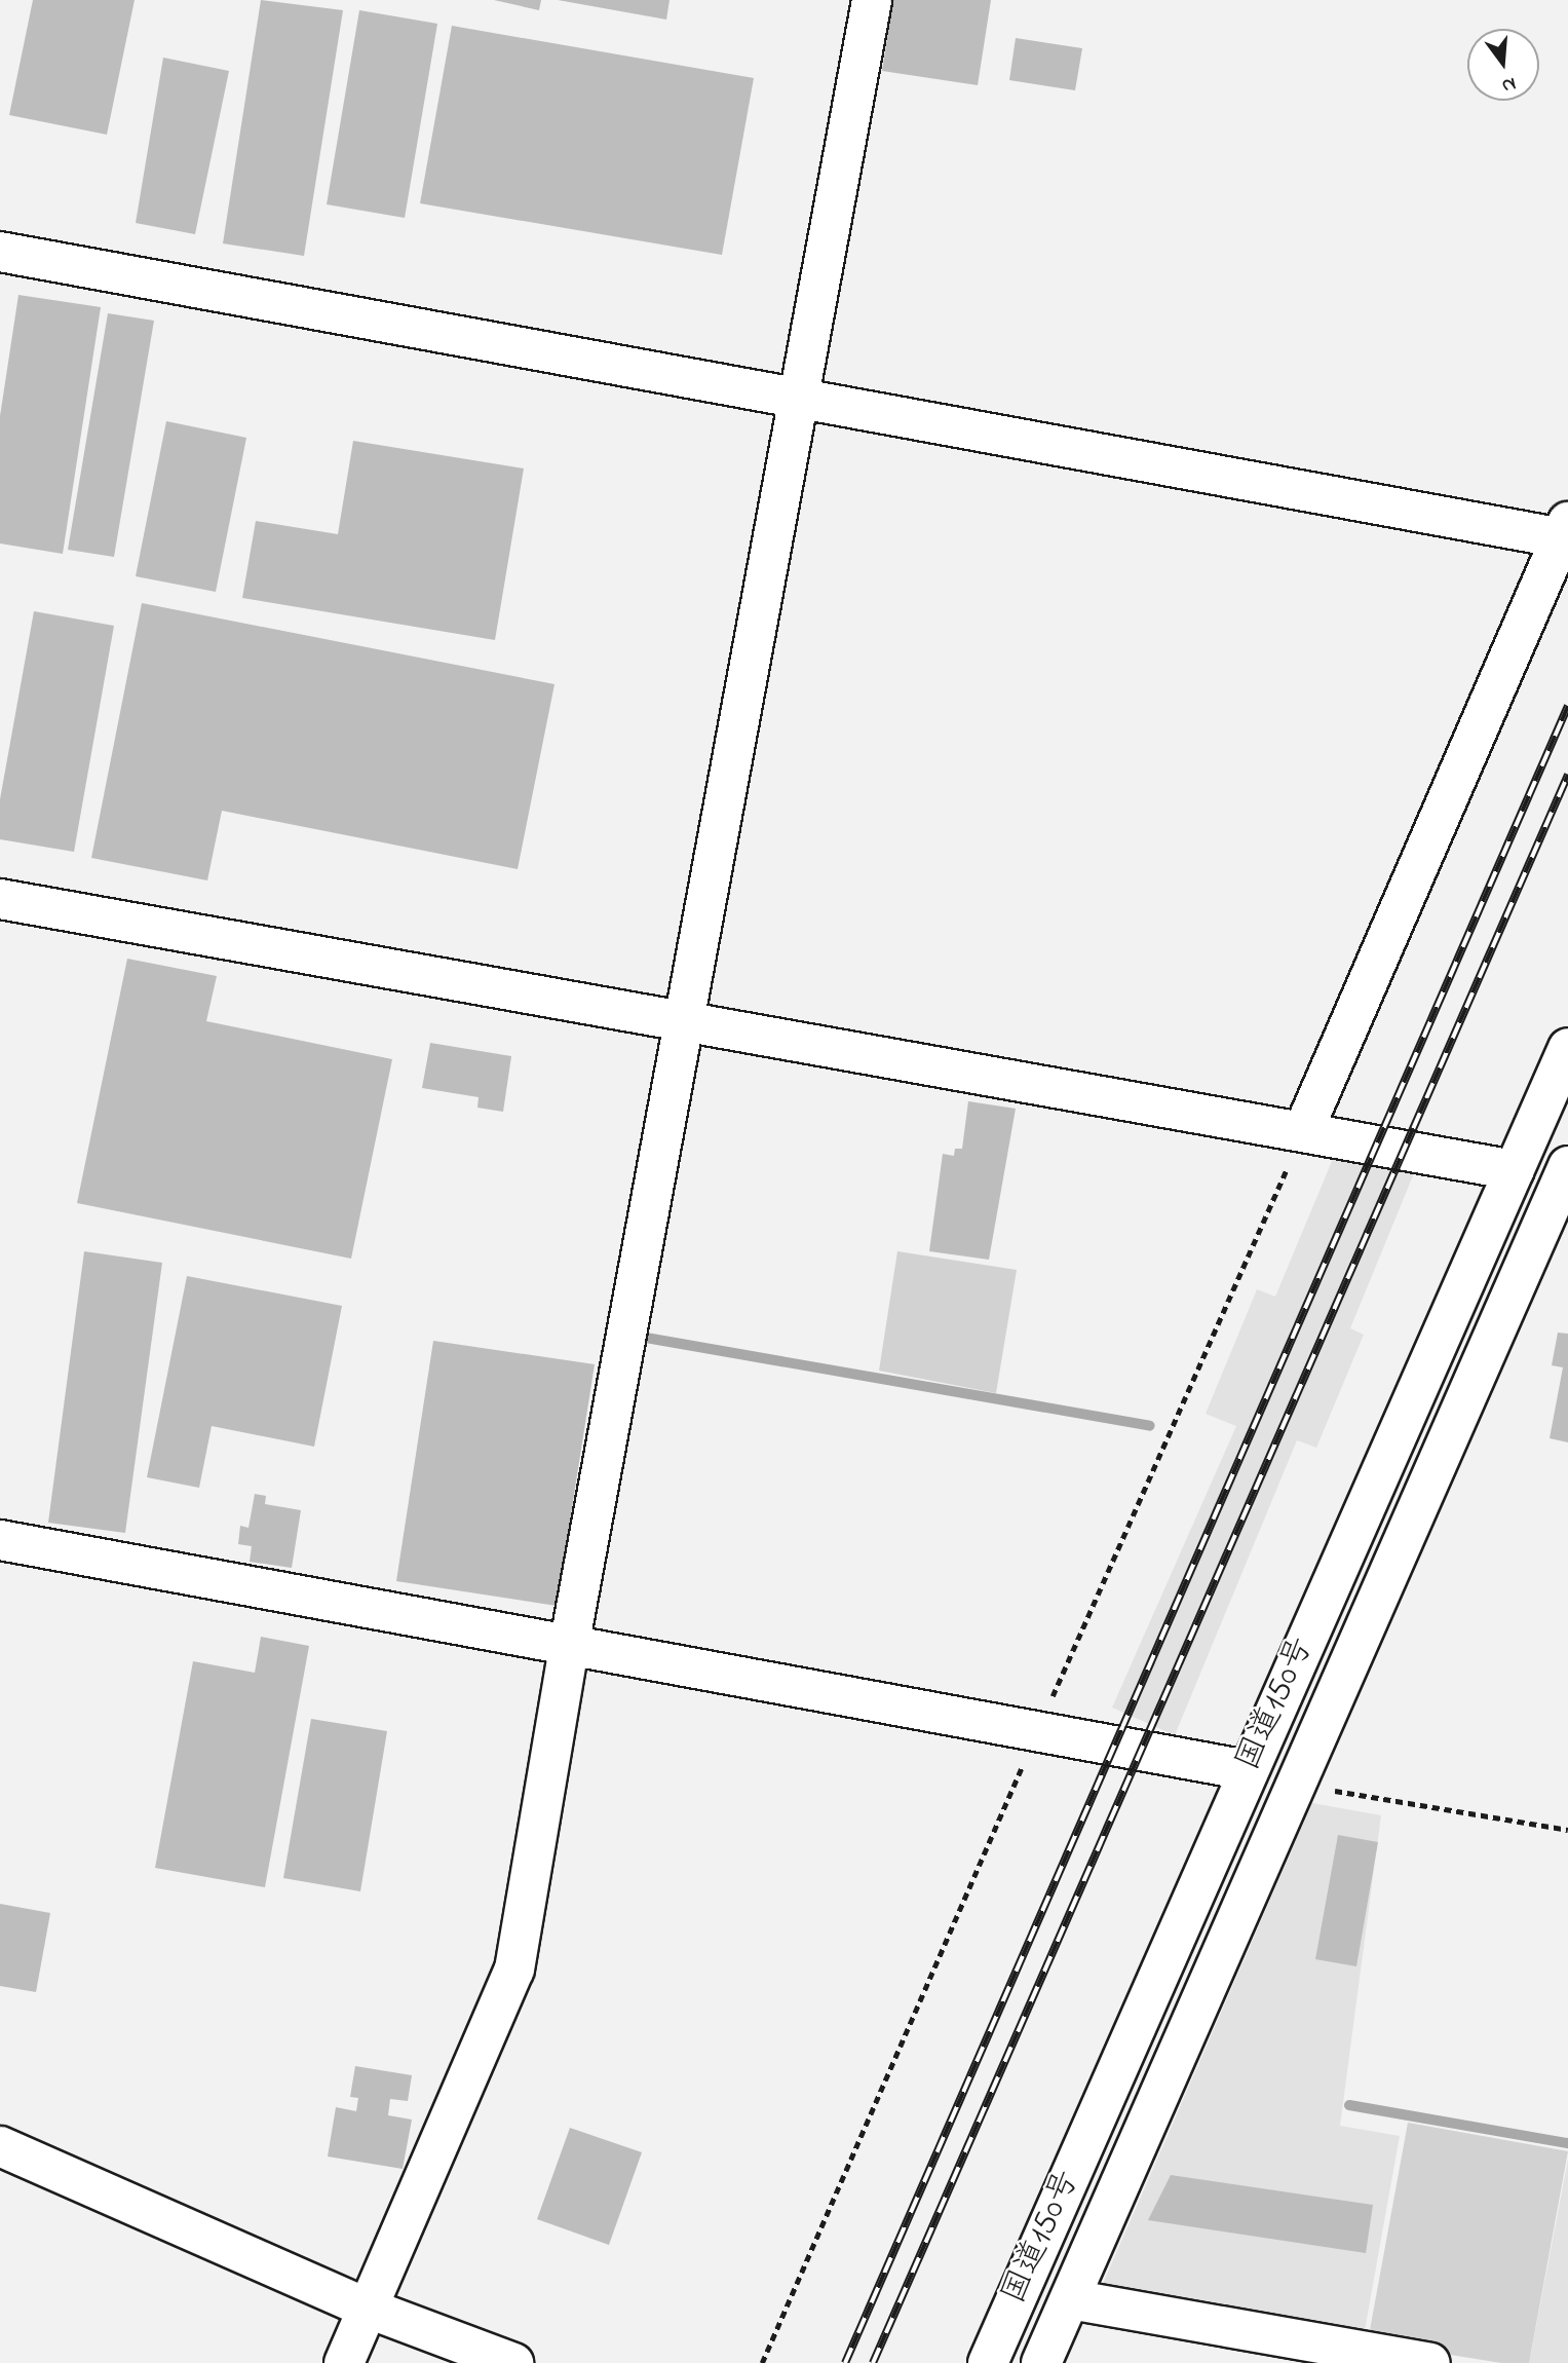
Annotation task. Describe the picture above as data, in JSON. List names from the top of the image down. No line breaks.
{"streets":{"main road":["国道150号"]},"north":"bottom"}
